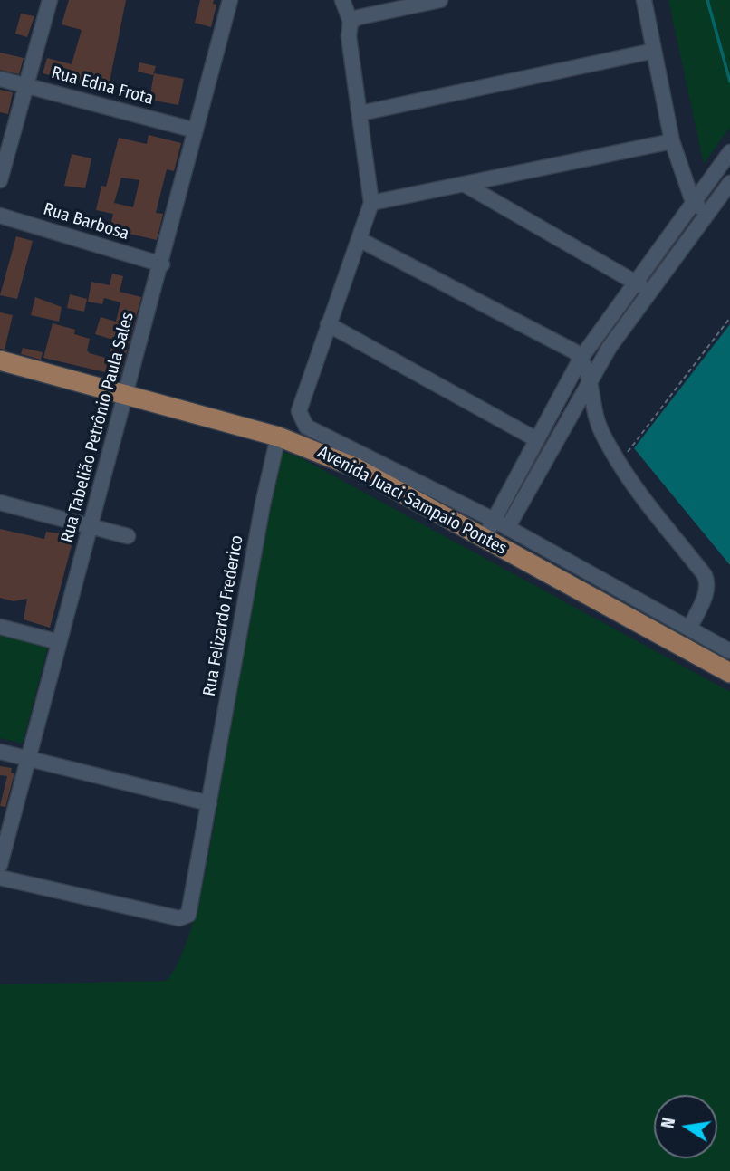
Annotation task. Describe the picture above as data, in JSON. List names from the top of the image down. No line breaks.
{"streets":{"main road":["Avenida Juaci Sampaio Pontes"],"street":["Rua Edna Frota","Rua Barbosa","Rua Tabelião Petrônio Paula Sales","Rua Felizardo Frederico"]},"crossings":[["Rua Edna Frota","Rua Tabelião Petrônio Paula Sales"],["Rua Barbosa","Rua Tabelião Petrônio Paula Sales"],["Rua Tabelião Petrônio Paula Sales","Avenida Juaci Sampaio Pontes"],["Avenida Juaci Sampaio Pontes","Rua Felizardo Frederico"]],"north":"left"}
